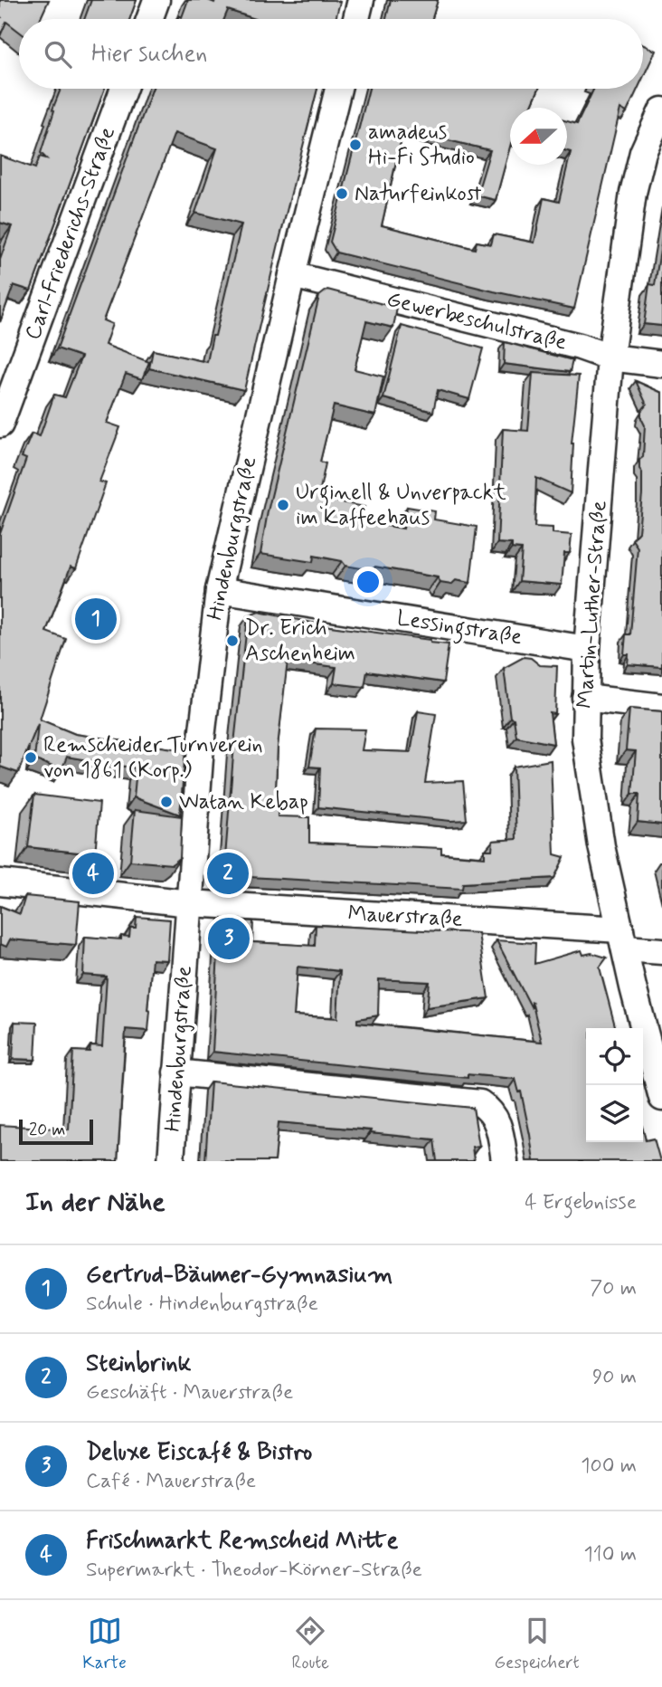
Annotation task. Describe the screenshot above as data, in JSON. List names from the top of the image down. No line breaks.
{"streets":{"street":["Carl-Friederichs-Straße","Gewerbeschulstraße","Hindenburgstraße","Martin-Luther-Straße","Lessingstraße","Mauerstraße"]},"crossings":[["Gewerbeschulstraße","Hindenburgstraße"],["Gewerbeschulstraße","Martin-Luther-Straße"],["Hindenburgstraße","Lessingstraße"],["Hindenburgstraße","Mauerstraße"],["Martin-Luther-Straße","Lessingstraße"],["Martin-Luther-Straße","Mauerstraße"]],"places":["amadeus Hi-Fi Studio","Naturfeinkost","Urginell & Unverpackt im Kaffeehaus","Dr. Erich Aschenheim","Remscheider Turnverein von 1861 (Korp.)","Watan Kebap"],"scale_bar":"20 m","north":"left","page":{"search":"Hier suchen","pins":["1","2","4","3"],"scale":"20 m","heading":["In der Nähe","4 Ergebnisse"],"list":[{"mark":"1","name":"Gertrud-Bäumer-Gymnasium","note":"Schule · Hindenburgstraße","value":"70 m"},{"mark":"2","name":"Steinbrink","note":"Geschäft · Mauerstraße","value":"90 m"},{"mark":"3","name":"Deluxe Eiscafé & Bistro","note":"Café · Mauerstraße","value":"100 m"},{"mark":"4","name":"Frischmarkt Remscheid Mitte","note":"Supermarkt · Theodor-Körner-Straße","value":"110 m"}],"nav":["Karte","Route","Gespeichert"]}}
